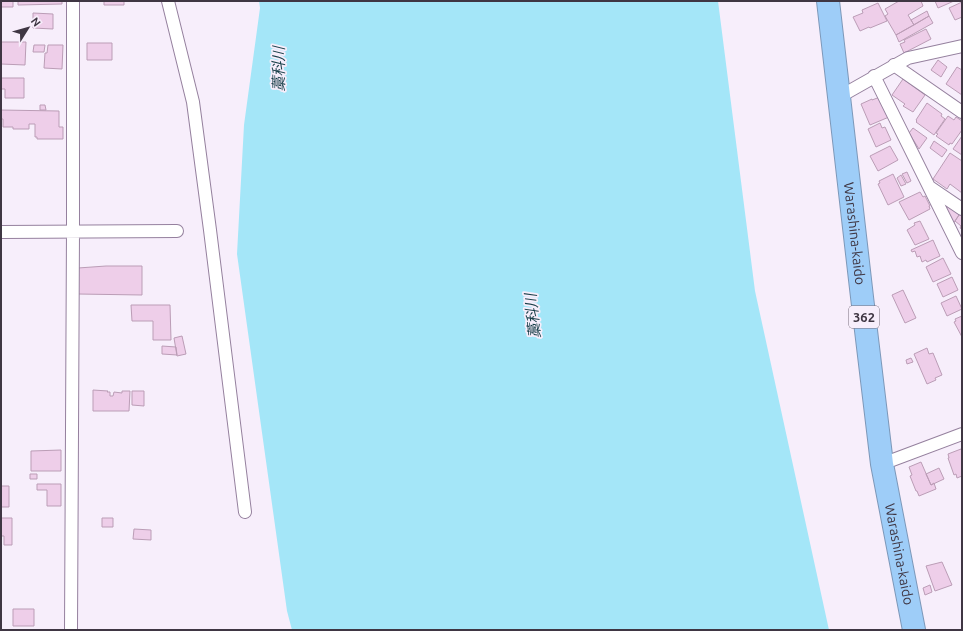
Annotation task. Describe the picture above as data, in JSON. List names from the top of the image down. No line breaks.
{"streets":{"highway":["Warashina-kaido","362"]},"water":["藁科川"],"north":"top right"}
